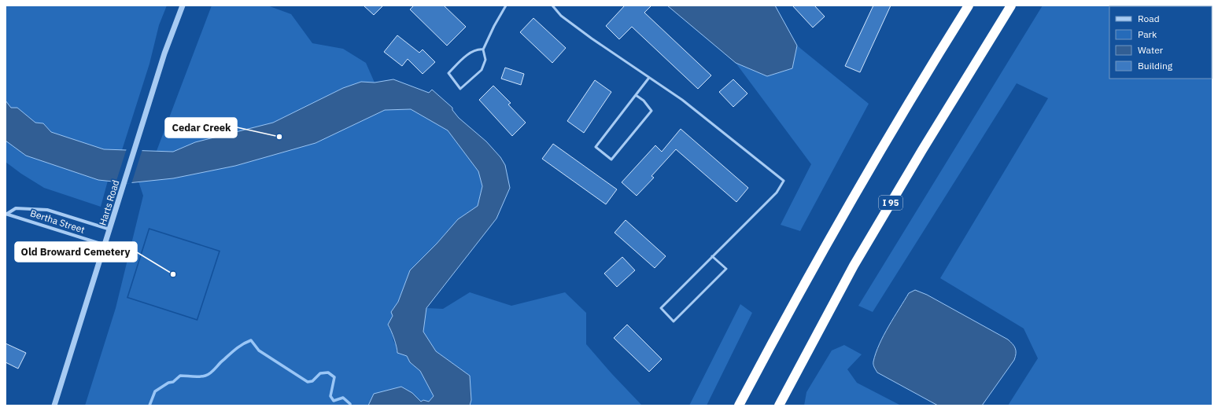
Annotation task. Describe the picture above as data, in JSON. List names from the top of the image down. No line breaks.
{"streets":{"highway":["I 95"],"street":["Harts Road","Bertha Street"]},"crossings":[["Harts Road","Bertha Street"]],"places":["Cedar Creek","Old Broward Cemetery"],"legend":["Road","Park","Water","Building"]}
